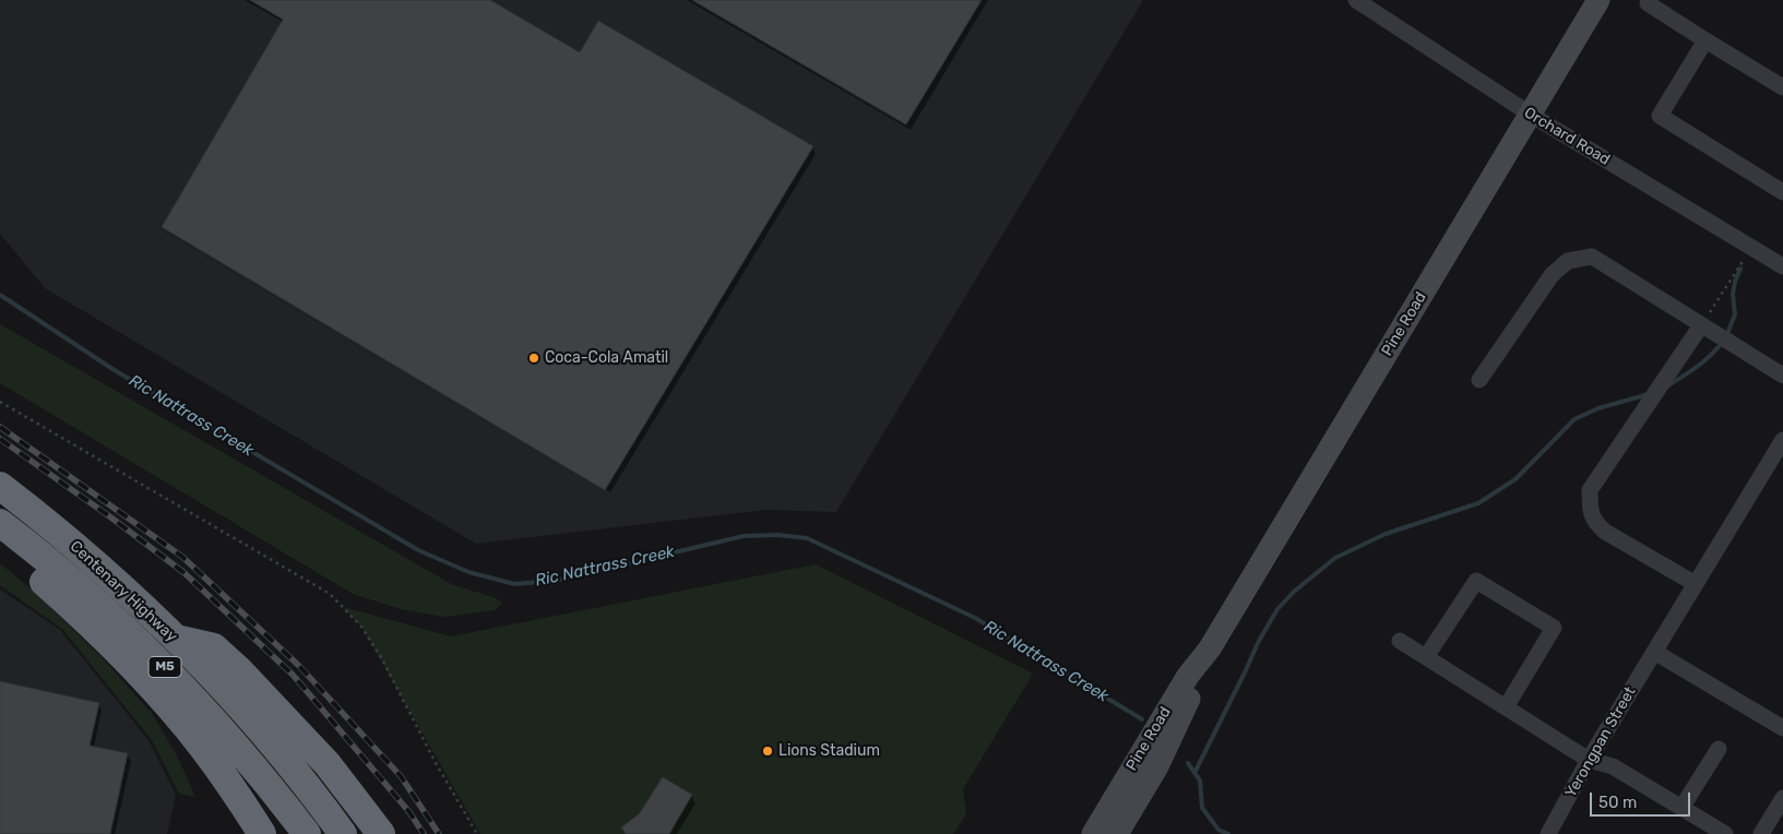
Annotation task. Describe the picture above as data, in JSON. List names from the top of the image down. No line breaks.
{"streets":{"highway":["Centenary Highway","M5"],"street":["Orchard Road","Pine Road","Yerongpan Street"]},"crossings":[["Orchard Road","Pine Road"]],"water":["Ric Nattrass Creek"],"places":["Coca-Cola Amatil","Lions Stadium"],"scale_bar":"50 m"}
